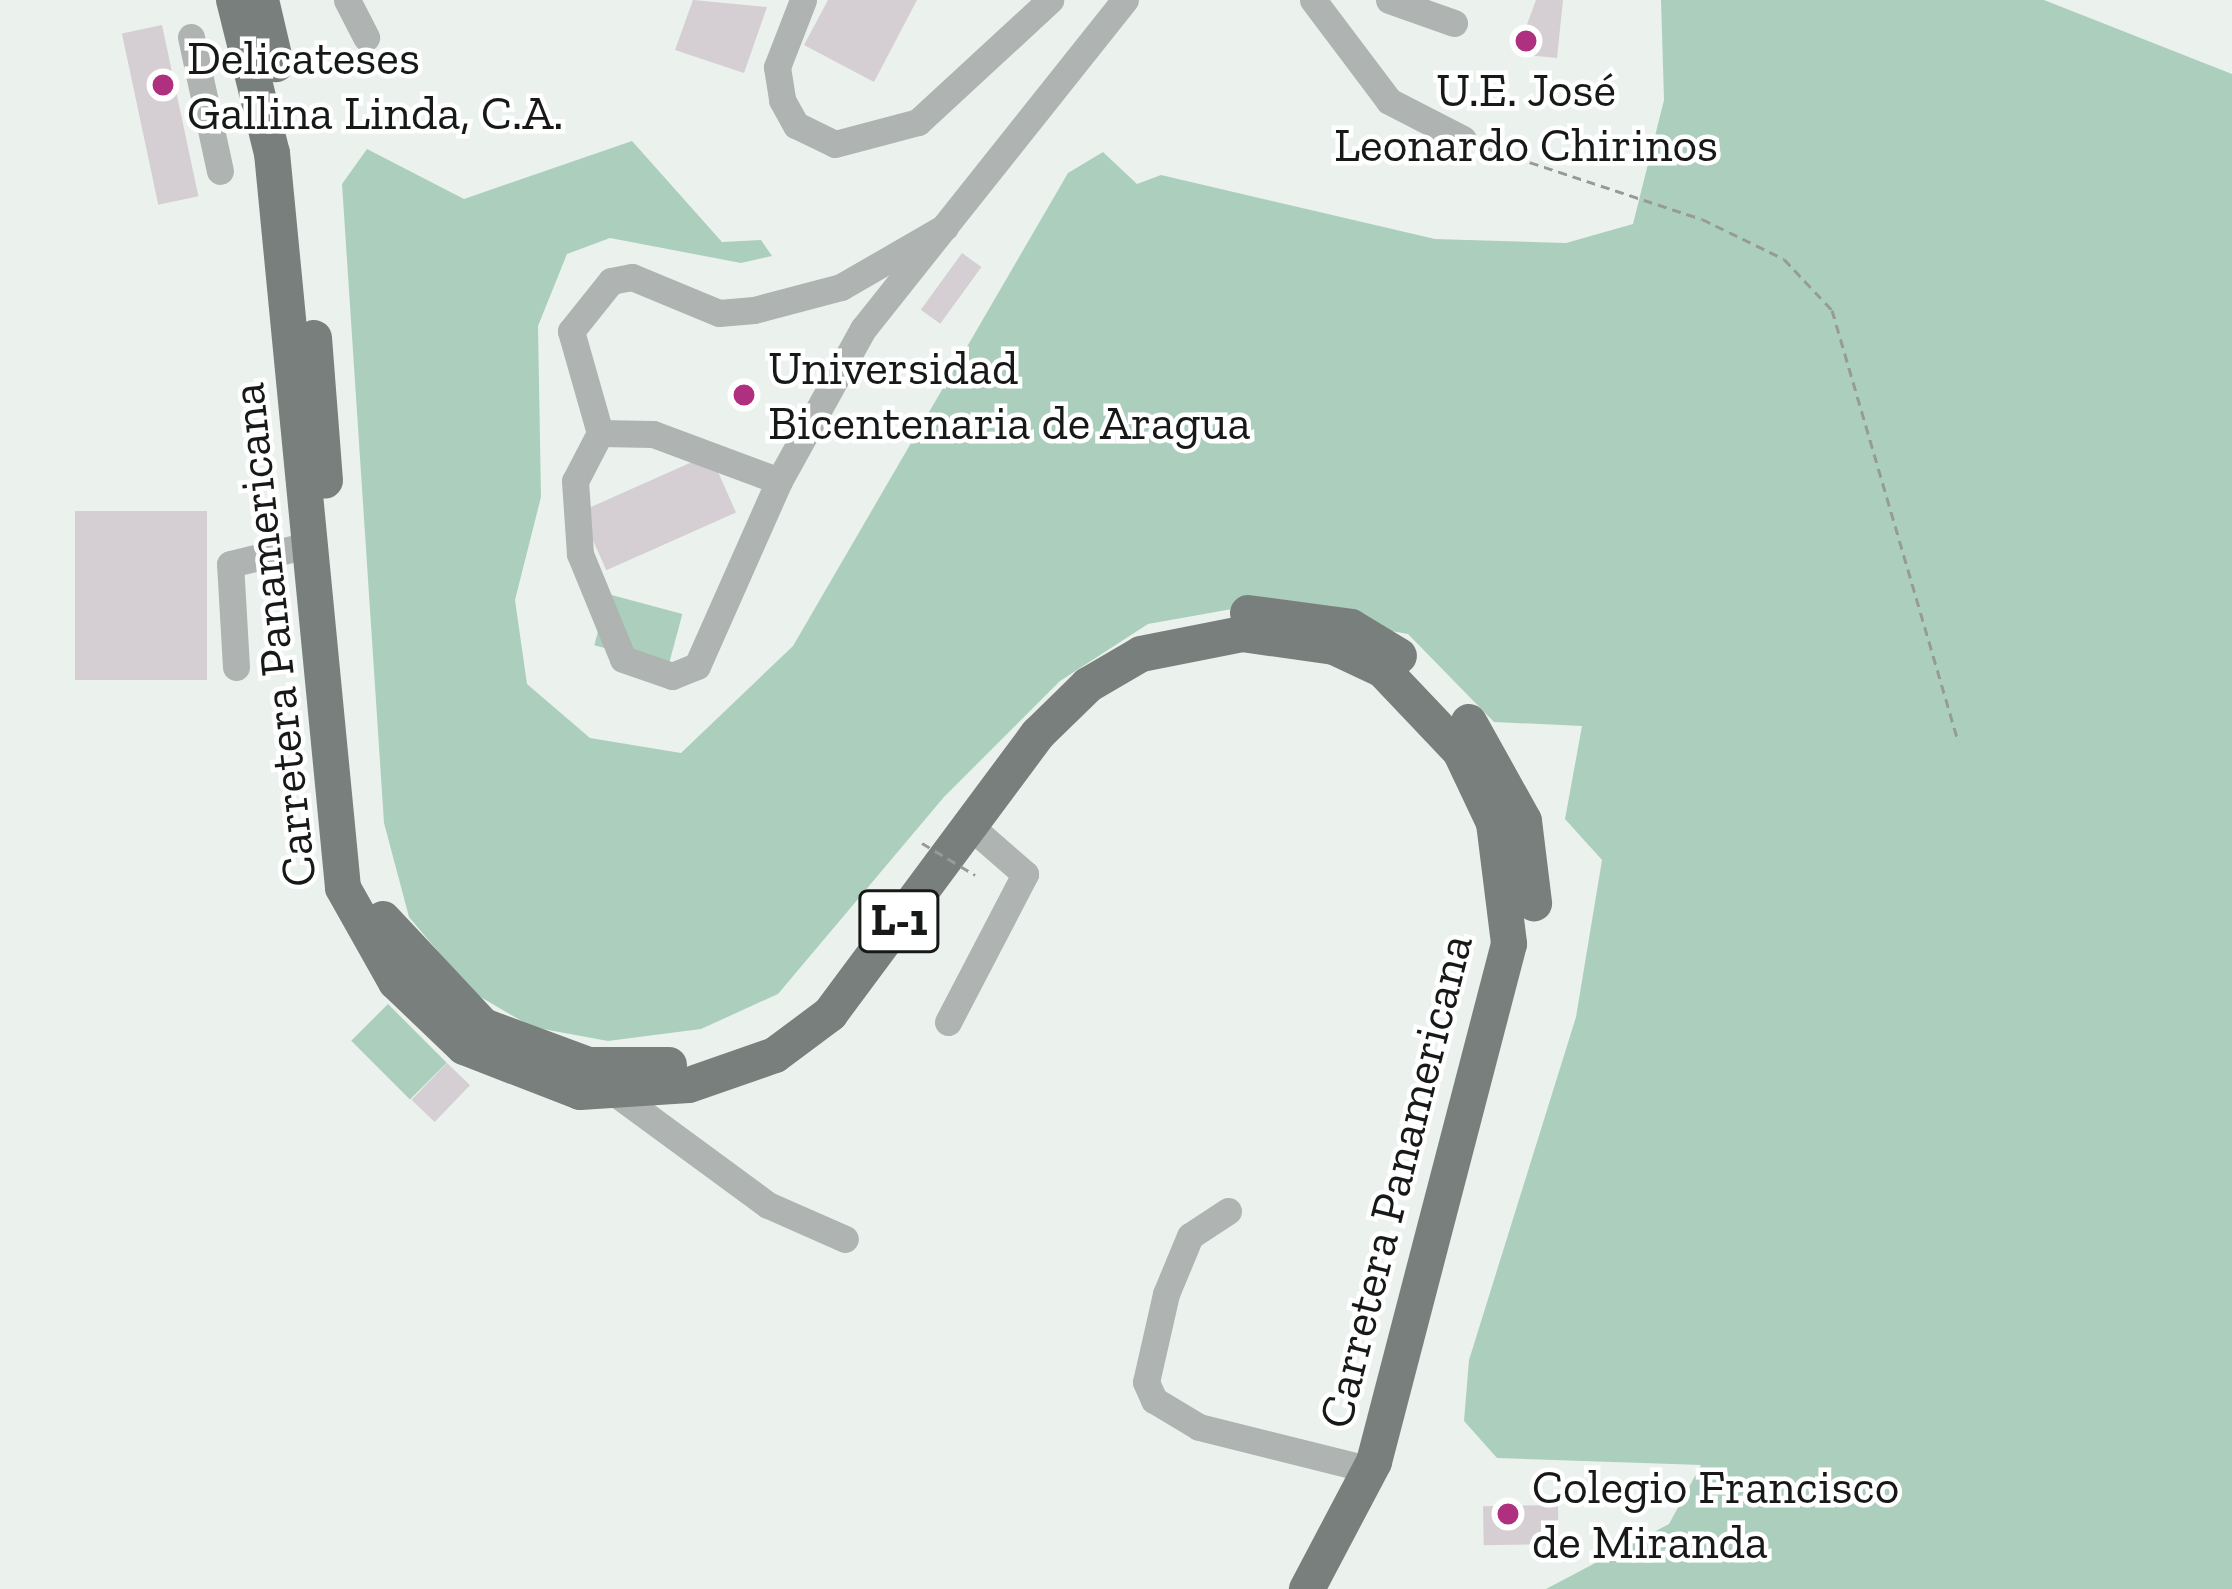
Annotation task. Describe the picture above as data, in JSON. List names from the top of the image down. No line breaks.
{"streets":{"main road":["Carretera Panamericana","L-1"]},"places":["U.E. José Leonardo Chirinos","Delicateses Gallina Linda, C.A.","Universidad Bicentenaria de Aragua","Colegio Francisco de Miranda"]}
